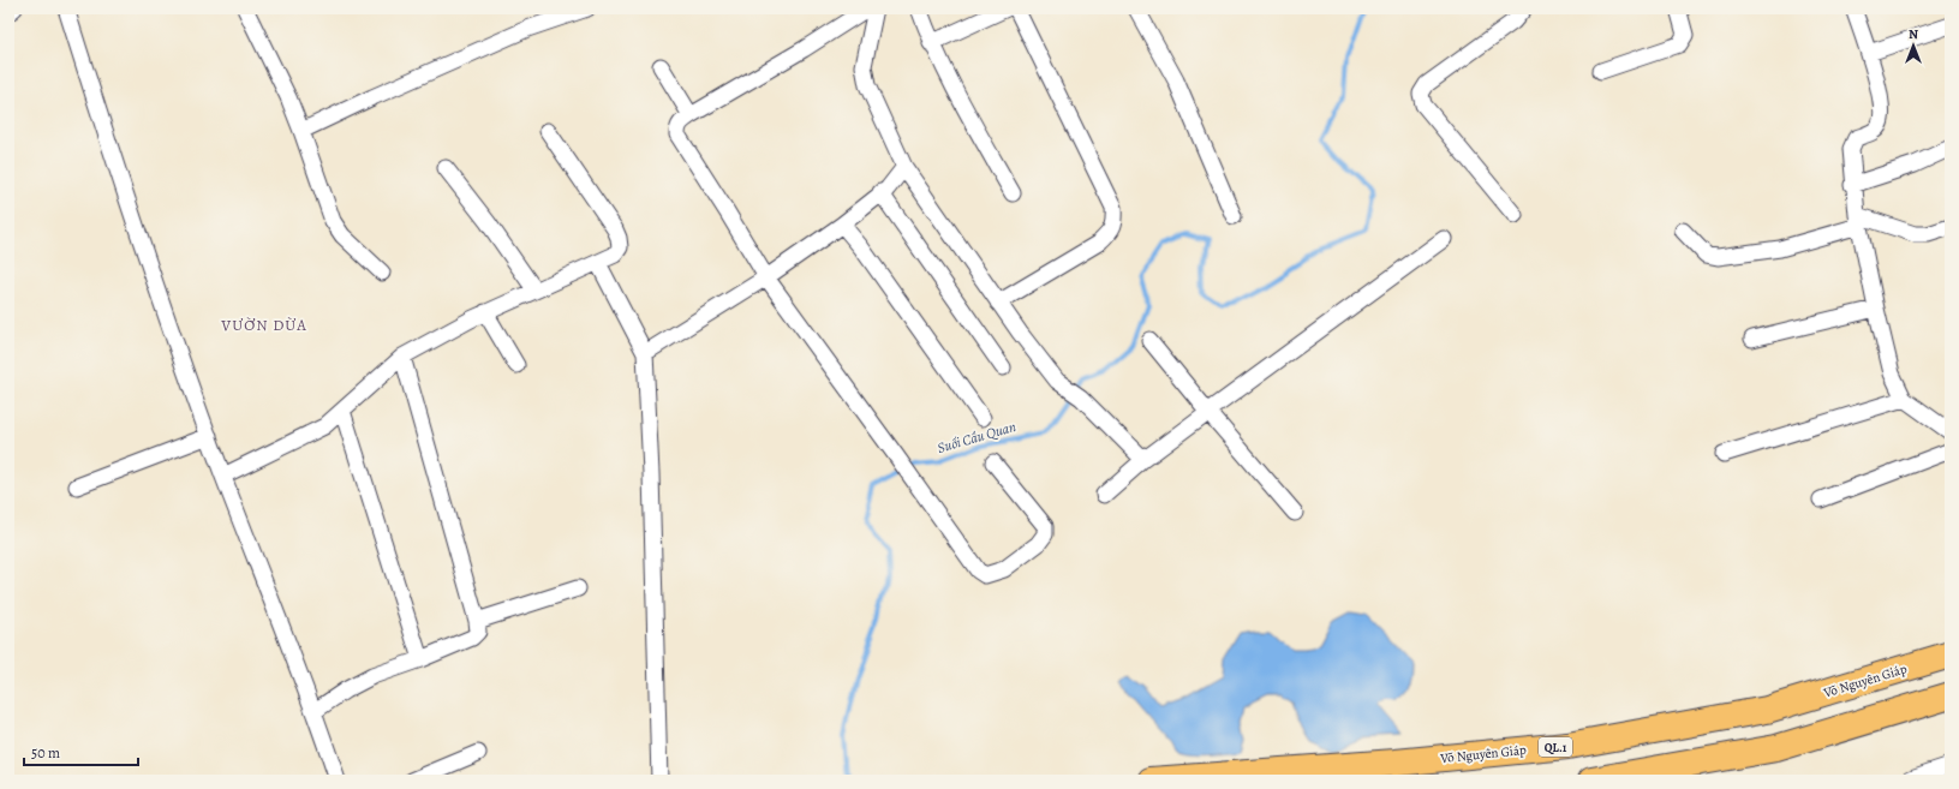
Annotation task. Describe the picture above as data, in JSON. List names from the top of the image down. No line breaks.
{"streets":{"highway":["Võ Nguyên Giáp","QL.1"]},"districts":["VƯỜN DỪA"],"water":["Suối Cầu Quan"],"scale_bar":"50 m","north":"top"}
